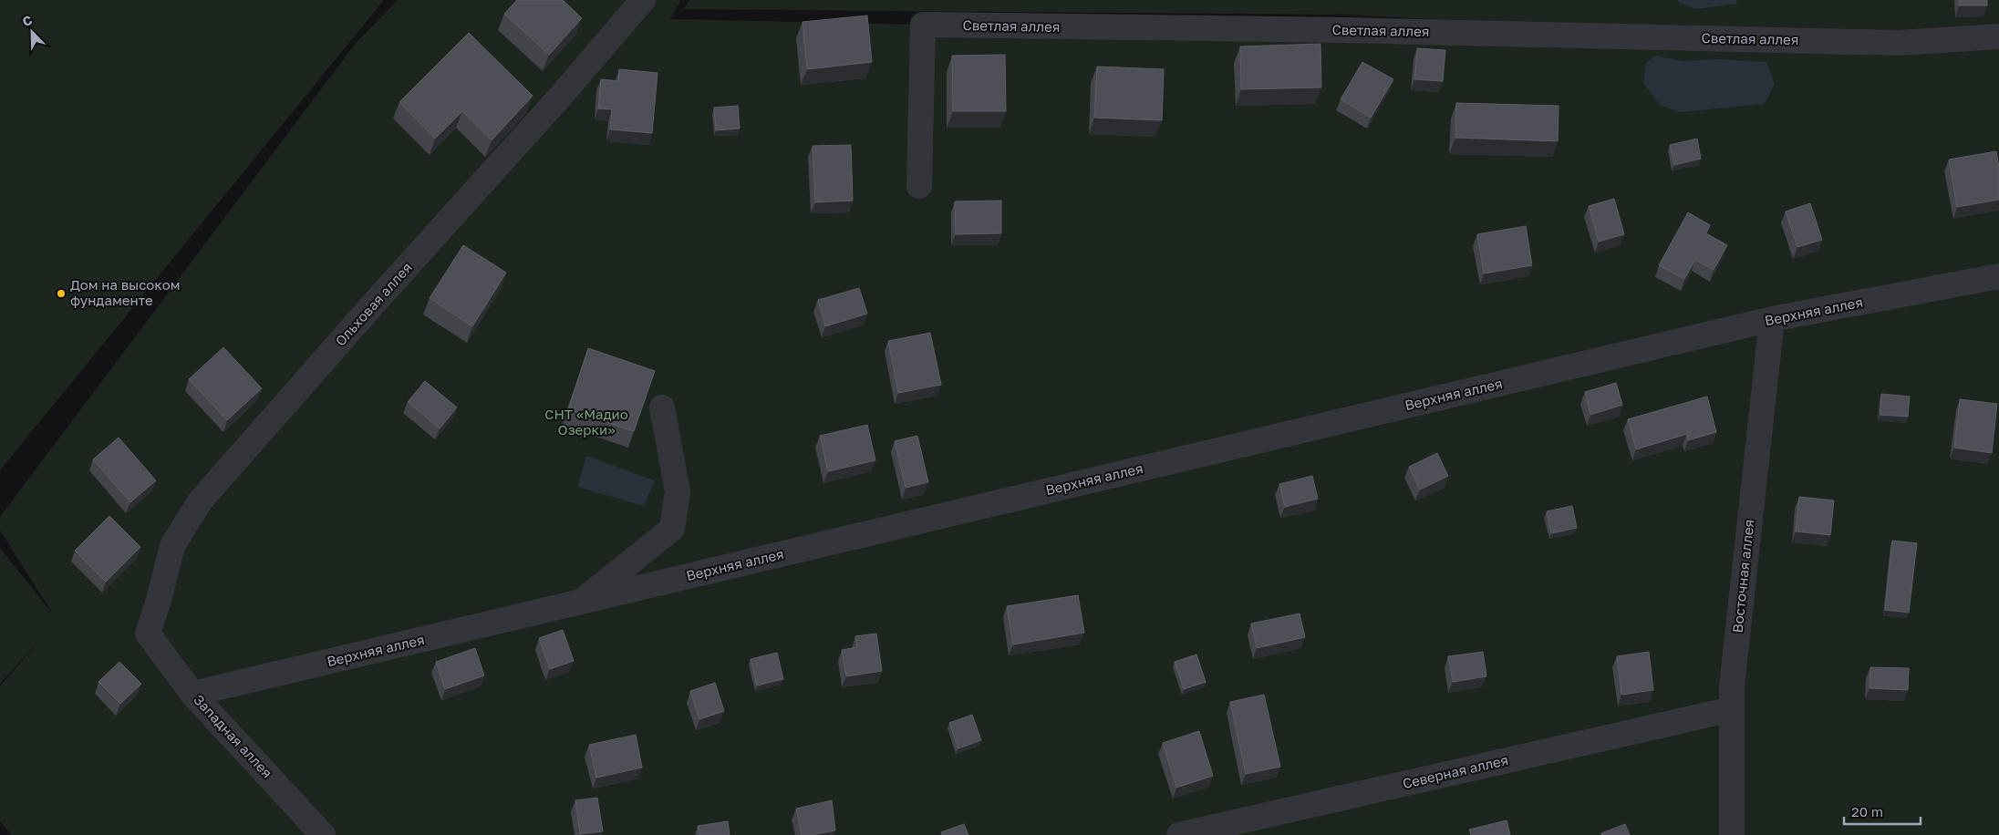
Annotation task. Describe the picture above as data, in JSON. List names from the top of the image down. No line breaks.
{"streets":{"street":["Светлая аллея","Ольховая аллея","Верхняя аллея","Восточная аллея","Западная аллея","Северная аллея"]},"crossings":[["Ольховая аллея","Западная аллея"],["Верхняя аллея","Восточная аллея"],["Верхняя аллея","Западная аллея"],["Восточная аллея","Северная аллея"]],"parks":["СНТ «Мадио Озерки»"],"places":["Дом на высоком фундаменте"],"scale_bar":"20 m","north":"top left"}
